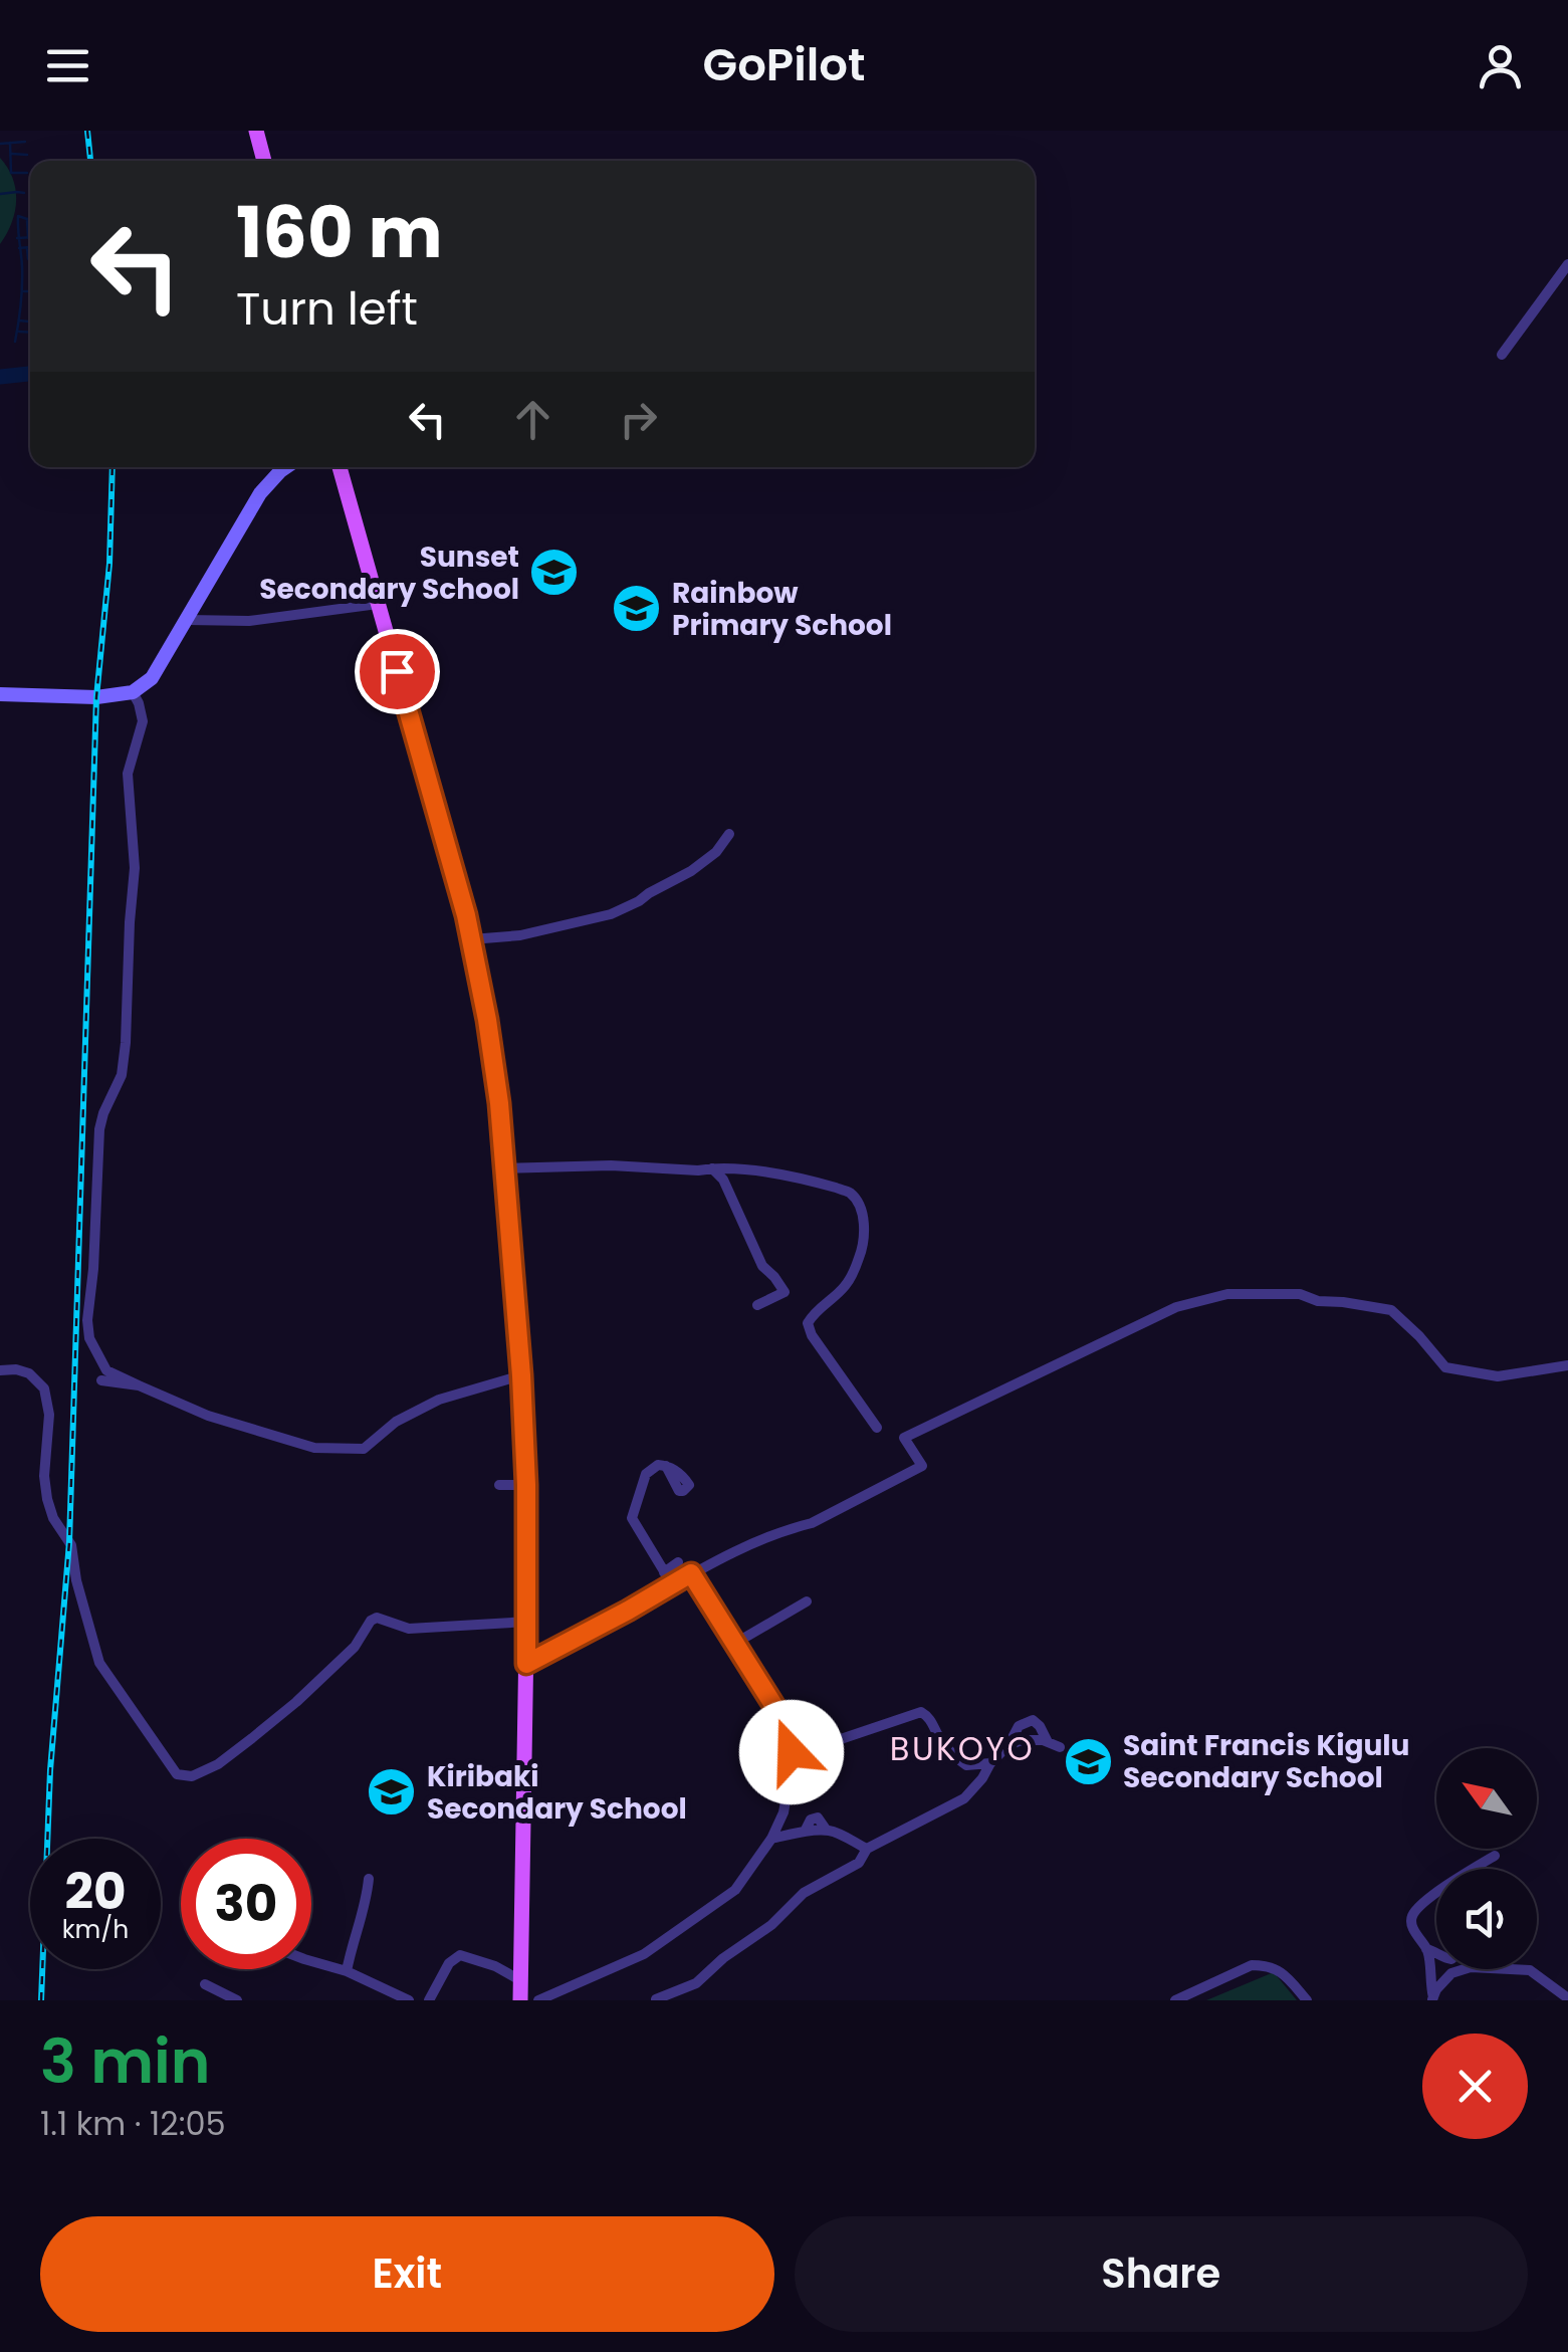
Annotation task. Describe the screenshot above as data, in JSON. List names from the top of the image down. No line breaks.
{"districts":["BUKOYO"],"places":{"school or university":["Sunset Secondary School","Rainbow Primary School","Saint Francis Kigulu Secondary School","Kiribaki Secondary School"]},"north":"top left","page":{"header":"GoPilot","turn":["160 m","Turn left"],"speed":"20 km/h","limit":"30","heading":["3 min","1.1 km · 12:05"],"buttons":["Exit","Share"]}}
